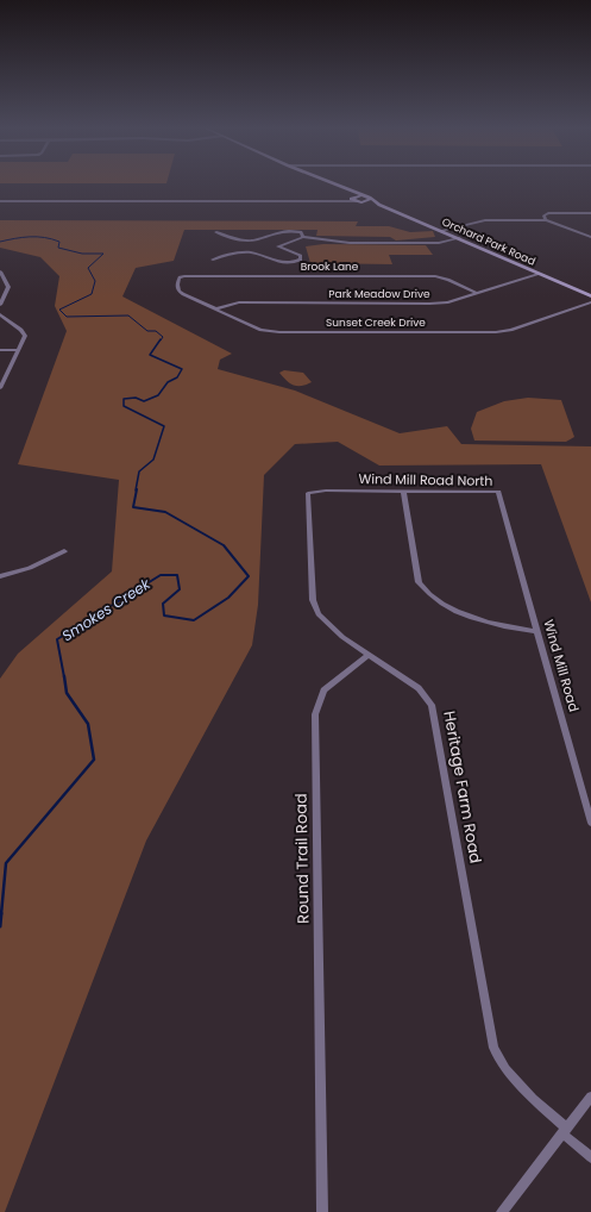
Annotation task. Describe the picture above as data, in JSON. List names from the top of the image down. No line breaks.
{"streets":{"main road":["Orchard Park Road"],"street":["Brook Lane","Park Meadow Drive","Sunset Creek Drive","Wind Mill Road North","Wind Mill Road","Heritage Farm Road","Round Trail Road"]},"crossings":[["Orchard Park Road","Park Meadow Drive"],["Brook Lane","Park Meadow Drive"],["Brook Lane","Sunset Creek Drive"],["Park Meadow Drive","Sunset Creek Drive"],["Wind Mill Road North","Wind Mill Road"],["Wind Mill Road North","Heritage Farm Road"],["Heritage Farm Road","Round Trail Road"]],"water":["Smokes Creek"]}
